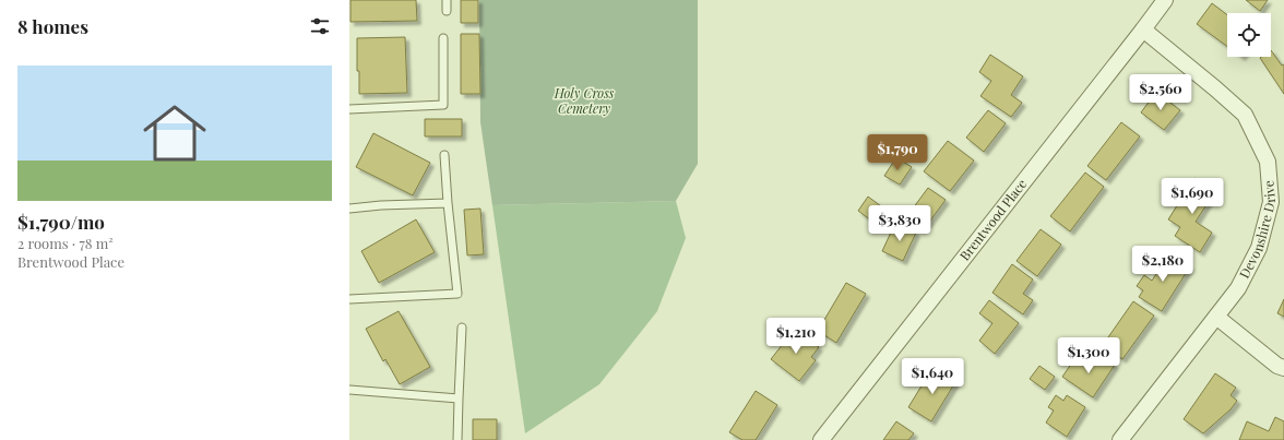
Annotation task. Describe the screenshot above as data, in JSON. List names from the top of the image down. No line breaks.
{"streets":{"street":["Brentwood Place","Devonshire Drive"]},"crossings":[["Brentwood Place","Devonshire Drive"]],"parks":["Holy Cross Cemetery"],"page":{"heading":"8 homes","list":[{"name":"$1,790/mo","note":"2 rooms · 78 m² · Brentwood Place"}],"price":["$2,560","$1,790","$1,690","$3,830","$2,180","$1,210","$1,300","$1,640"]}}
